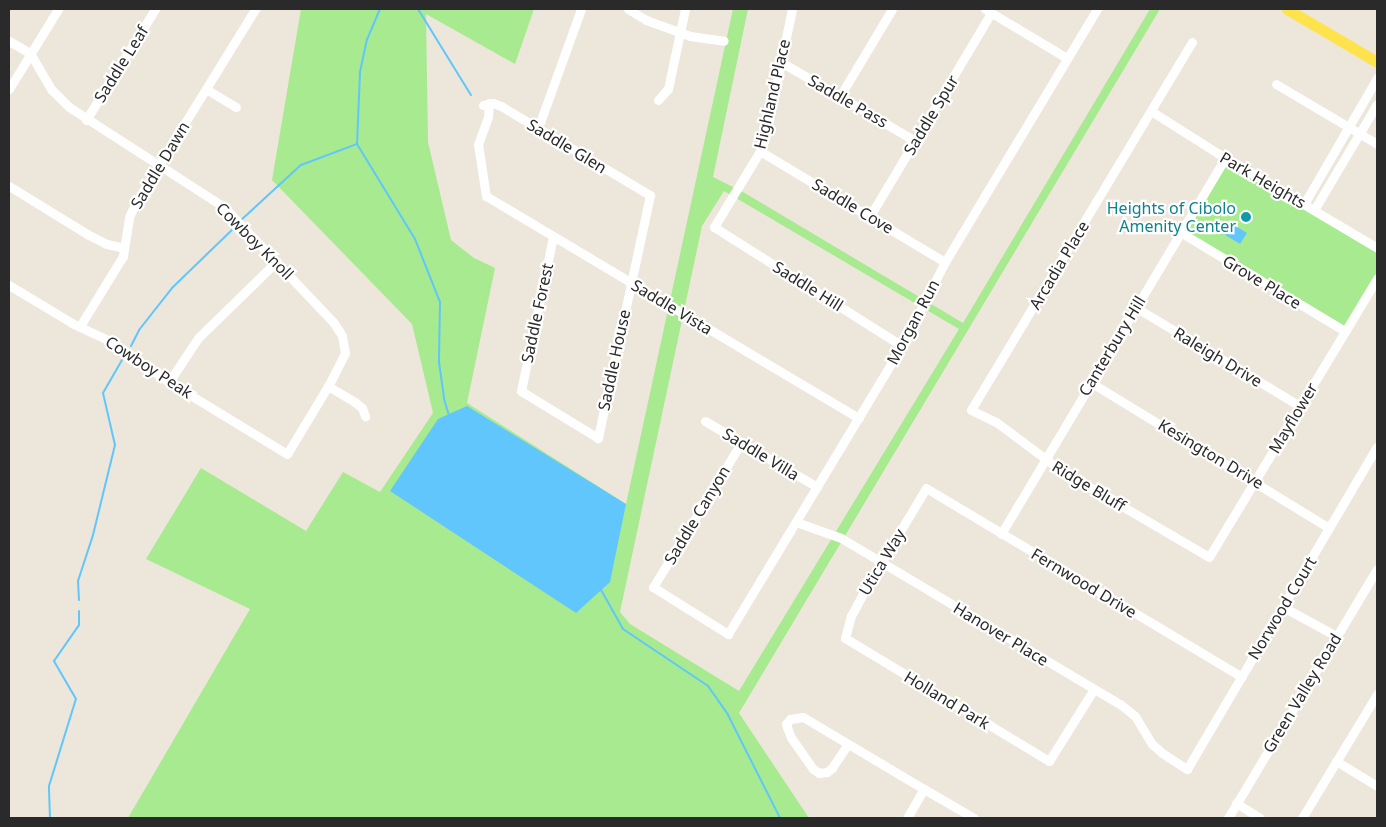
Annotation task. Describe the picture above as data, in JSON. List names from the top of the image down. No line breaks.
{"streets":{"street":["Saddle Leaf","Highland Place","Saddle Pass","Saddle Spur","Saddle Glen","Saddle Dawn","Park Heights","Saddle Cove","Cowboy Knoll","Arcadia Place","Grove Place","Saddle Hill","Saddle Vista","Saddle Forest","Morgan Run","Canterbury Hill","Raleigh Drive","Saddle House","Cowboy Peak","Mayflower","Saddle Villa","Kesington Drive","Ridge Bluff","Saddle Canyon","Utica Way","Fernwood Drive","Norwood Court","Hanover Place","Green Valley Road","Holland Park"]},"crossings":[["Saddle Leaf","Cowboy Knoll"],["Highland Place","Saddle Pass"],["Highland Place","Saddle Cove"],["Highland Place","Saddle Hill"],["Saddle Pass","Saddle Spur"],["Saddle Spur","Saddle Cove"],["Saddle Glen","Saddle Vista"],["Saddle Glen","Saddle House"],["Saddle Dawn","Cowboy Knoll"],["Saddle Dawn","Cowboy Peak"],["Park Heights","Arcadia Place"],["Park Heights","Canterbury Hill"],["Saddle Cove","Morgan Run"],["Cowboy Knoll","Cowboy Peak"],["Arcadia Place","Ridge Bluff"],["Grove Place","Canterbury Hill"],["Grove Place","Mayflower"],["Saddle Hill","Morgan Run"],["Saddle Vista","Saddle Forest"],["Saddle Vista","Morgan Run"],["Saddle Vista","Saddle House"],["Saddle Forest","Saddle House"],["Morgan Run","Saddle Villa"],["Morgan Run","Saddle Canyon"],["Morgan Run","Hanover Place"],["Canterbury Hill","Raleigh Drive"],["Canterbury Hill","Kesington Drive"],["Canterbury Hill","Ridge Bluff"],["Canterbury Hill","Fernwood Drive"],["Raleigh Drive","Mayflower"],["Mayflower","Kesington Drive"],["Mayflower","Ridge Bluff"],["Saddle Villa","Saddle Canyon"],["Kesington Drive","Norwood Court"],["Utica Way","Fernwood Drive"],["Utica Way","Hanover Place"],["Utica Way","Holland Park"],["Fernwood Drive","Norwood Court"],["Norwood Court","Hanover Place"],["Hanover Place","Holland Park"]],"places":["Heights of Cibolo Amenity Center"]}
